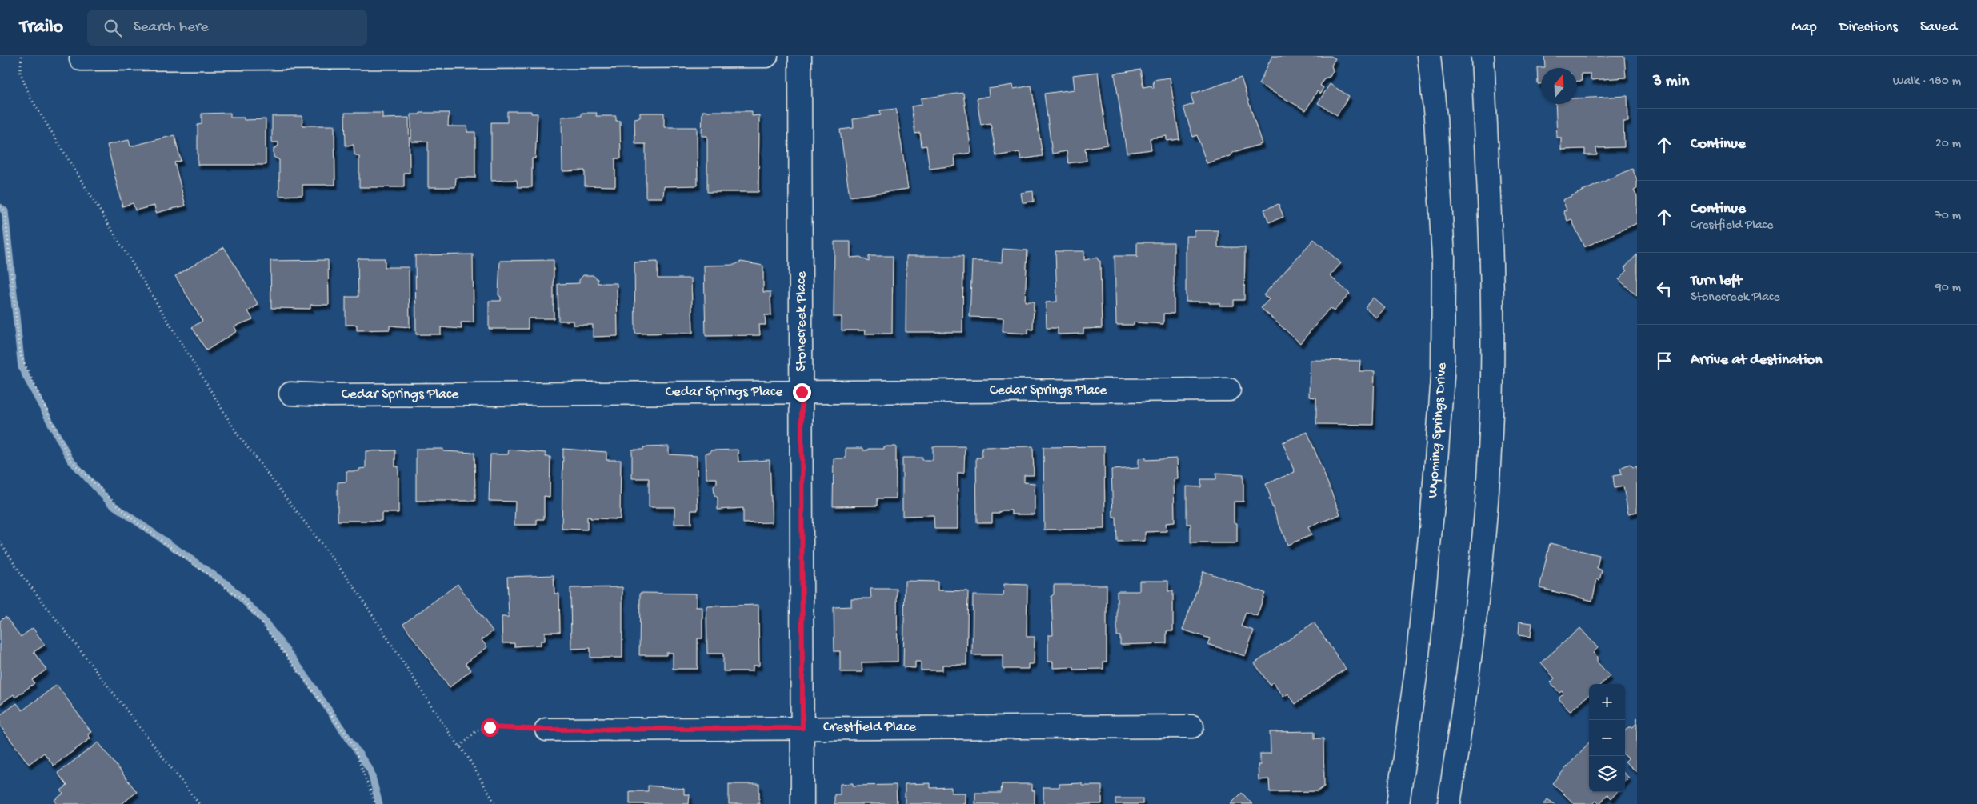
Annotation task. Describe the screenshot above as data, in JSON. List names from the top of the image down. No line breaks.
{"streets":{"street":["Stonecreek Place","Cedar Springs Place","Wyoming Springs Drive","Crestfield Place"]},"crossings":[["Stonecreek Place","Cedar Springs Place"],["Stonecreek Place","Crestfield Place"]],"north":"top","page":{"header":"Trailo","search":"Search here","nav":["Map","Directions","Saved"],"heading":["3 min","Walk · 180 m"],"list":[["Continue","20 m"],["Continue","Crestfield Place","70 m"],["Turn left","Stonecreek Place","90 m"],"Arrive at destination"],"map_buttons":["+","−"]}}
